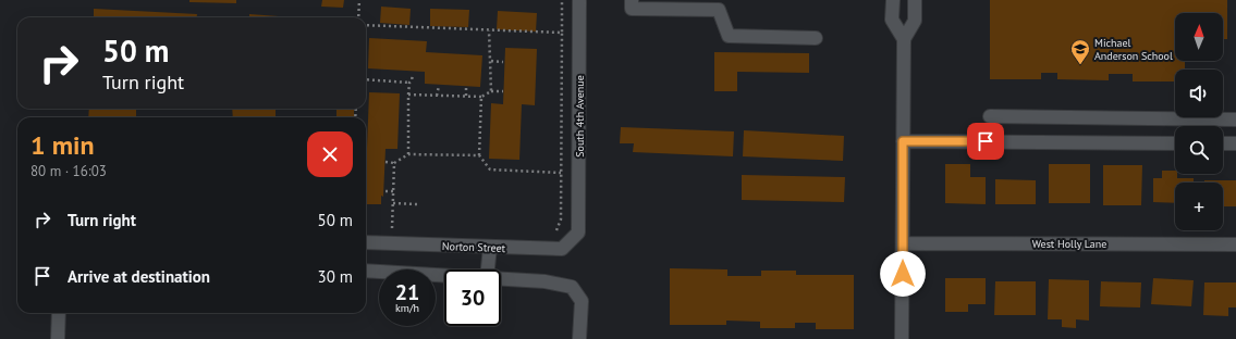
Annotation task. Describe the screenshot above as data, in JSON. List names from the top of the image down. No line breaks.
{"streets":{"street":["South 4th Avenue","West Holly Lane","Norton Street"]},"crossings":[["South 4th Avenue","Norton Street"]],"places":{"school or university":["Michael Anderson School"]},"north":"top","page":{"map_buttons":"+","turn":["50 m","Turn right"],"heading":["1 min","80 m · 16:03"],"list":[{"name":"Turn right","value":"50 m"},{"name":"Arrive at destination","value":"30 m"}],"speed":"21 km/h","limit":"30"}}
